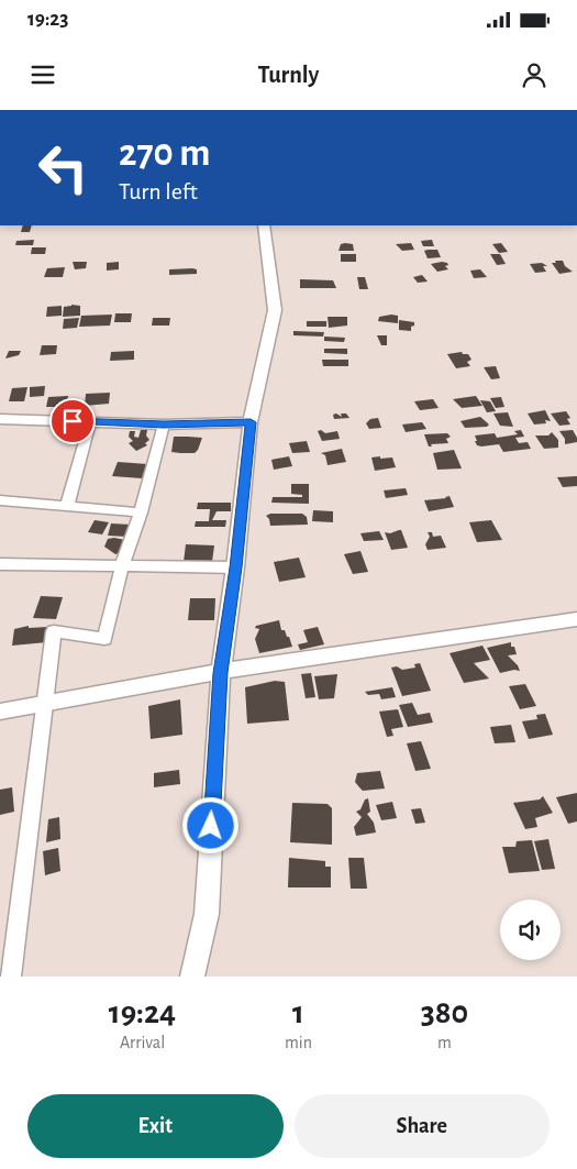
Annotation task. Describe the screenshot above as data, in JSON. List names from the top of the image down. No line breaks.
{"page":{"status":"19:23","header":"Turnly","turn":["270 m","Turn left"],"eta":["19:24","Arrival","1","min","380","m"],"buttons":["Exit","Share"]}}
